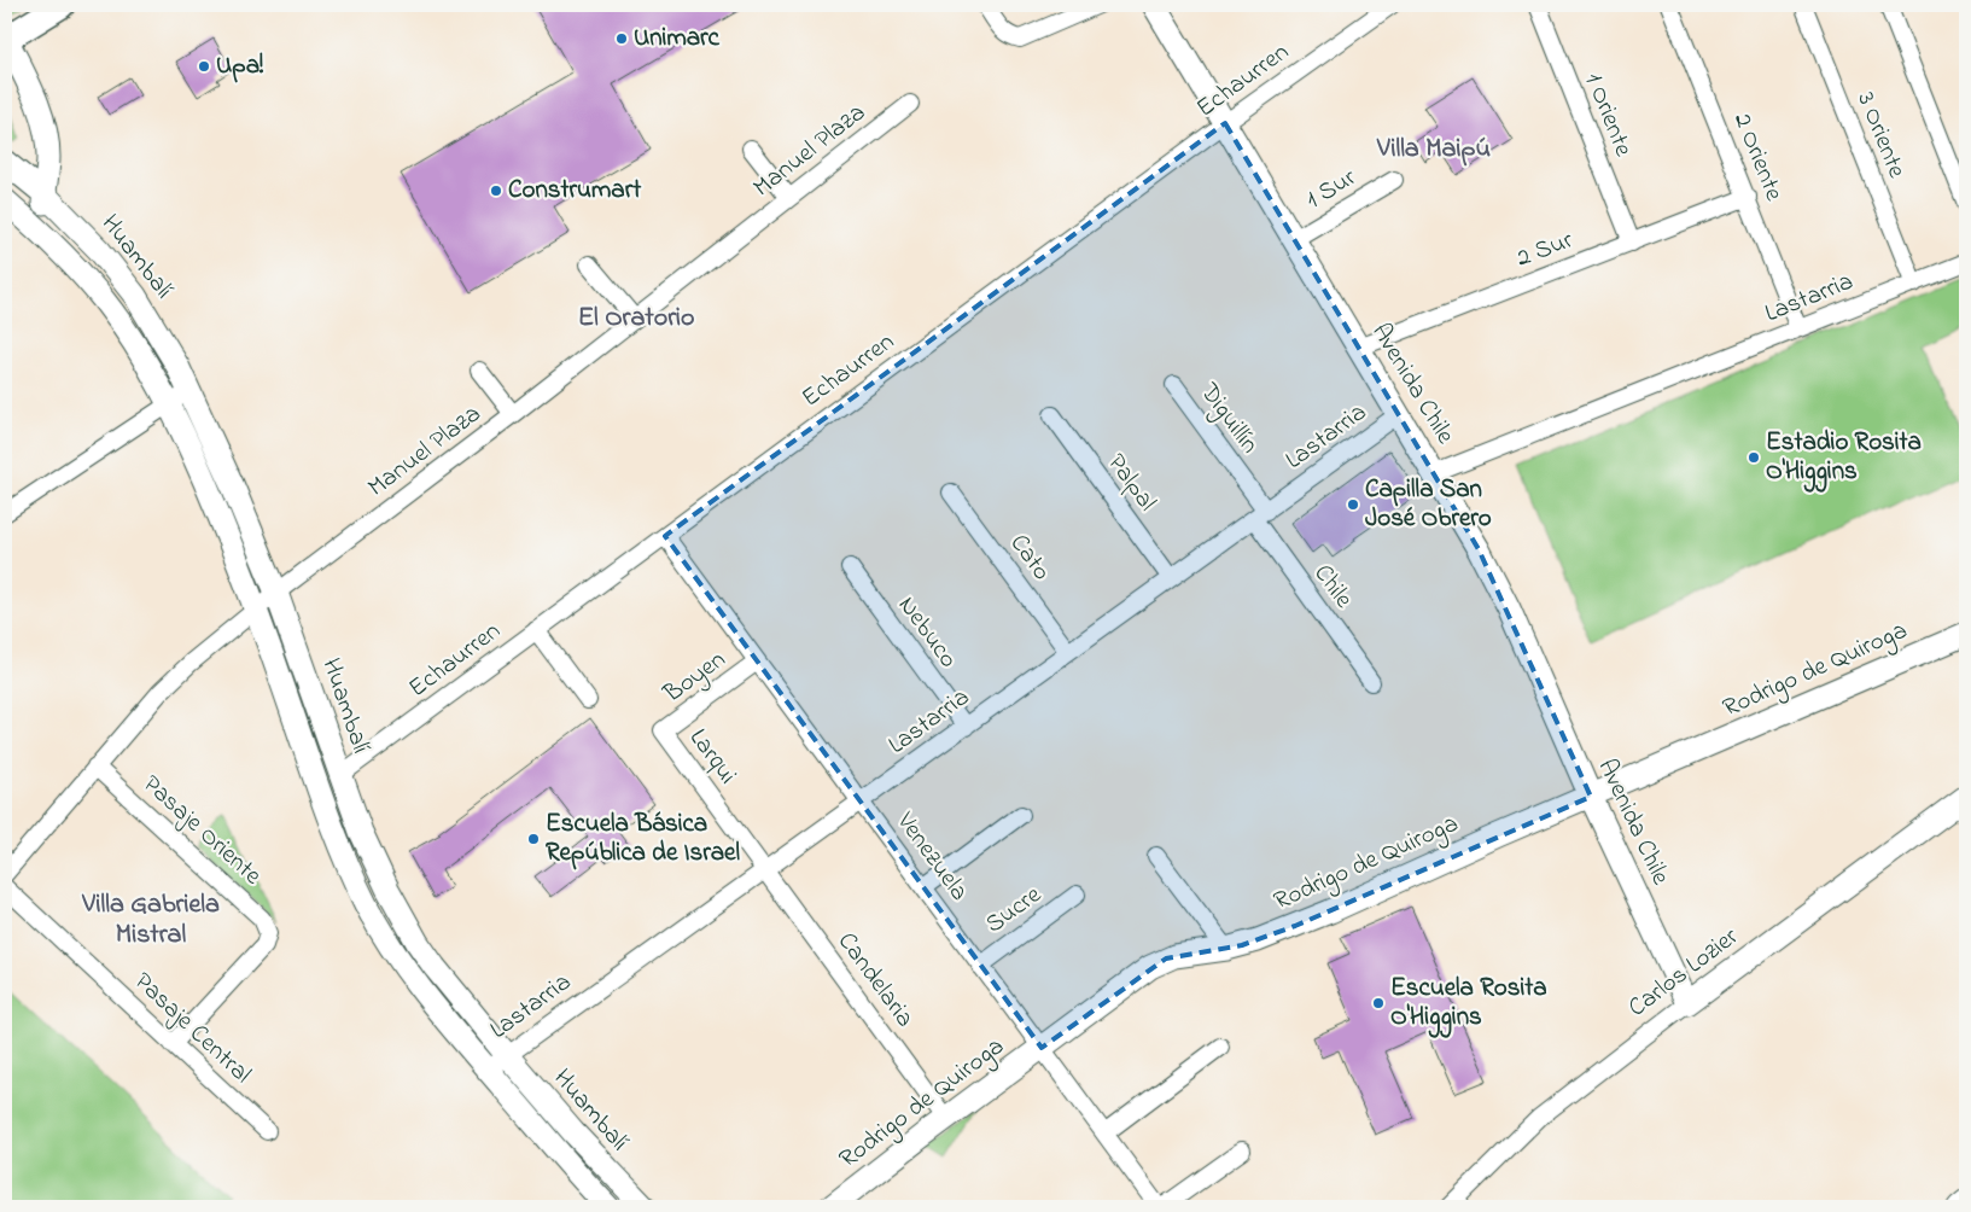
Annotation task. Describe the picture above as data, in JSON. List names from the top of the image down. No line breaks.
{"streets":{"street":["Echaurren","1 Oriente","3 Oriente","Manuel Plaza","2 Oriente","1 Sur","2 Sur","Huambalí","Lastarria","Avenida Chile","Diguillín","Palpal","Cato","Chile","Nebuco","Rodrigo de Quiroga","Boyen","Larqui","Pasaje Oriente","Venezuela","Sucre","Carlos Lozier","Candelaria","Pasaje Central"]},"crossings":[["Echaurren","Huambalí"],["Echaurren","Avenida Chile"],["Echaurren","Venezuela"],["1 Oriente","2 Sur"],["3 Oriente","Lastarria"],["Manuel Plaza","Huambalí"],["Manuel Plaza","Pasaje Oriente"],["2 Oriente","2 Sur"],["2 Oriente","Lastarria"],["1 Sur","Avenida Chile"],["2 Sur","Avenida Chile"],["Huambalí","Lastarria"],["Lastarria","Avenida Chile"],["Lastarria","Diguillín"],["Lastarria","Palpal"],["Lastarria","Cato"],["Lastarria","Chile"],["Lastarria","Nebuco"],["Lastarria","Larqui"],["Lastarria","Venezuela"],["Lastarria","Candelaria"],["Avenida Chile","Rodrigo de Quiroga"],["Avenida Chile","Carlos Lozier"],["Diguillín","Chile"],["Rodrigo de Quiroga","Venezuela"],["Rodrigo de Quiroga","Candelaria"],["Boyen","Larqui"],["Boyen","Venezuela"],["Larqui","Candelaria"],["Pasaje Oriente","Pasaje Central"],["Venezuela","Sucre"]],"districts":["Villa Maipú","El Oratorio","Villa Gabriela Mistral"],"places":["Unimarc","Upa!","Construmart","Estadio Rosita O'Higgins","Capilla San José Obrero","Escuela Básica República de Israel","Escuela Rosita O'Higgins"]}
